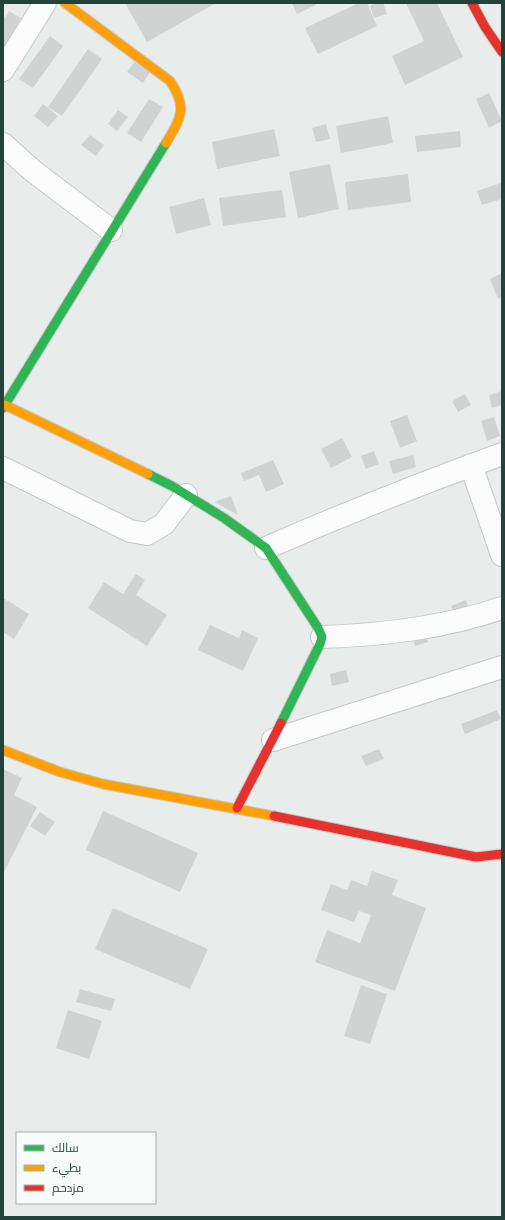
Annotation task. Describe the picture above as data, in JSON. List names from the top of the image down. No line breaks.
{"legend":["سالك","بطيء","مزدحم"]}
